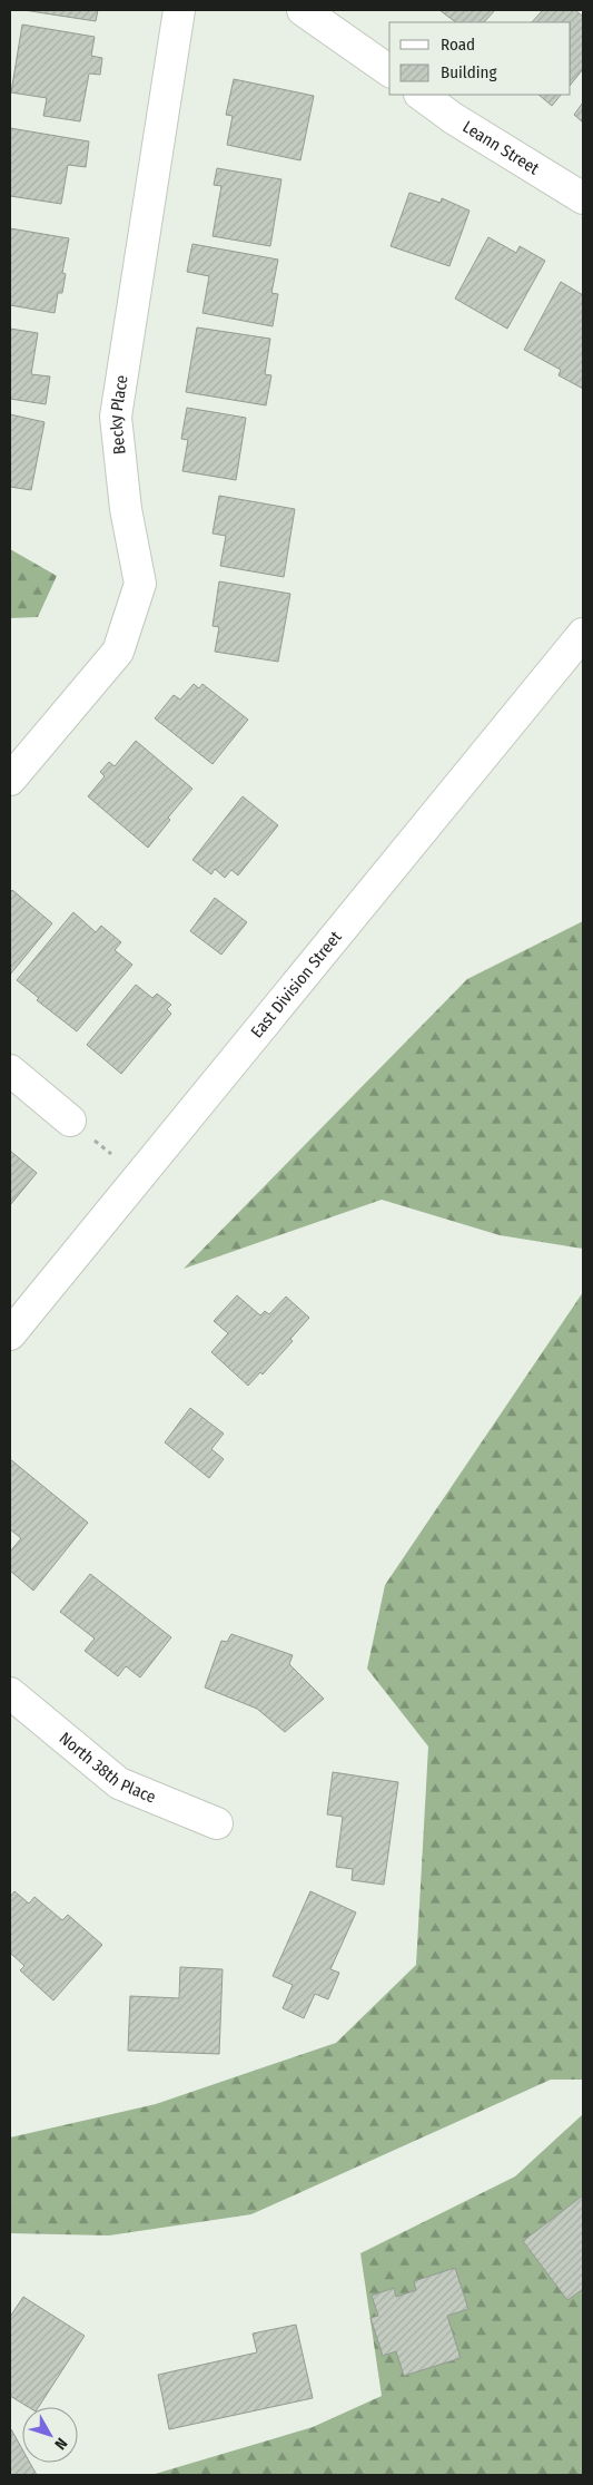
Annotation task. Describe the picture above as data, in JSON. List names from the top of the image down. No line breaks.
{"streets":{"street":["Leann Street","Becky Place","East Division Street","North 38th Place"]},"legend":["Road","Building"],"north":"bottom right"}
